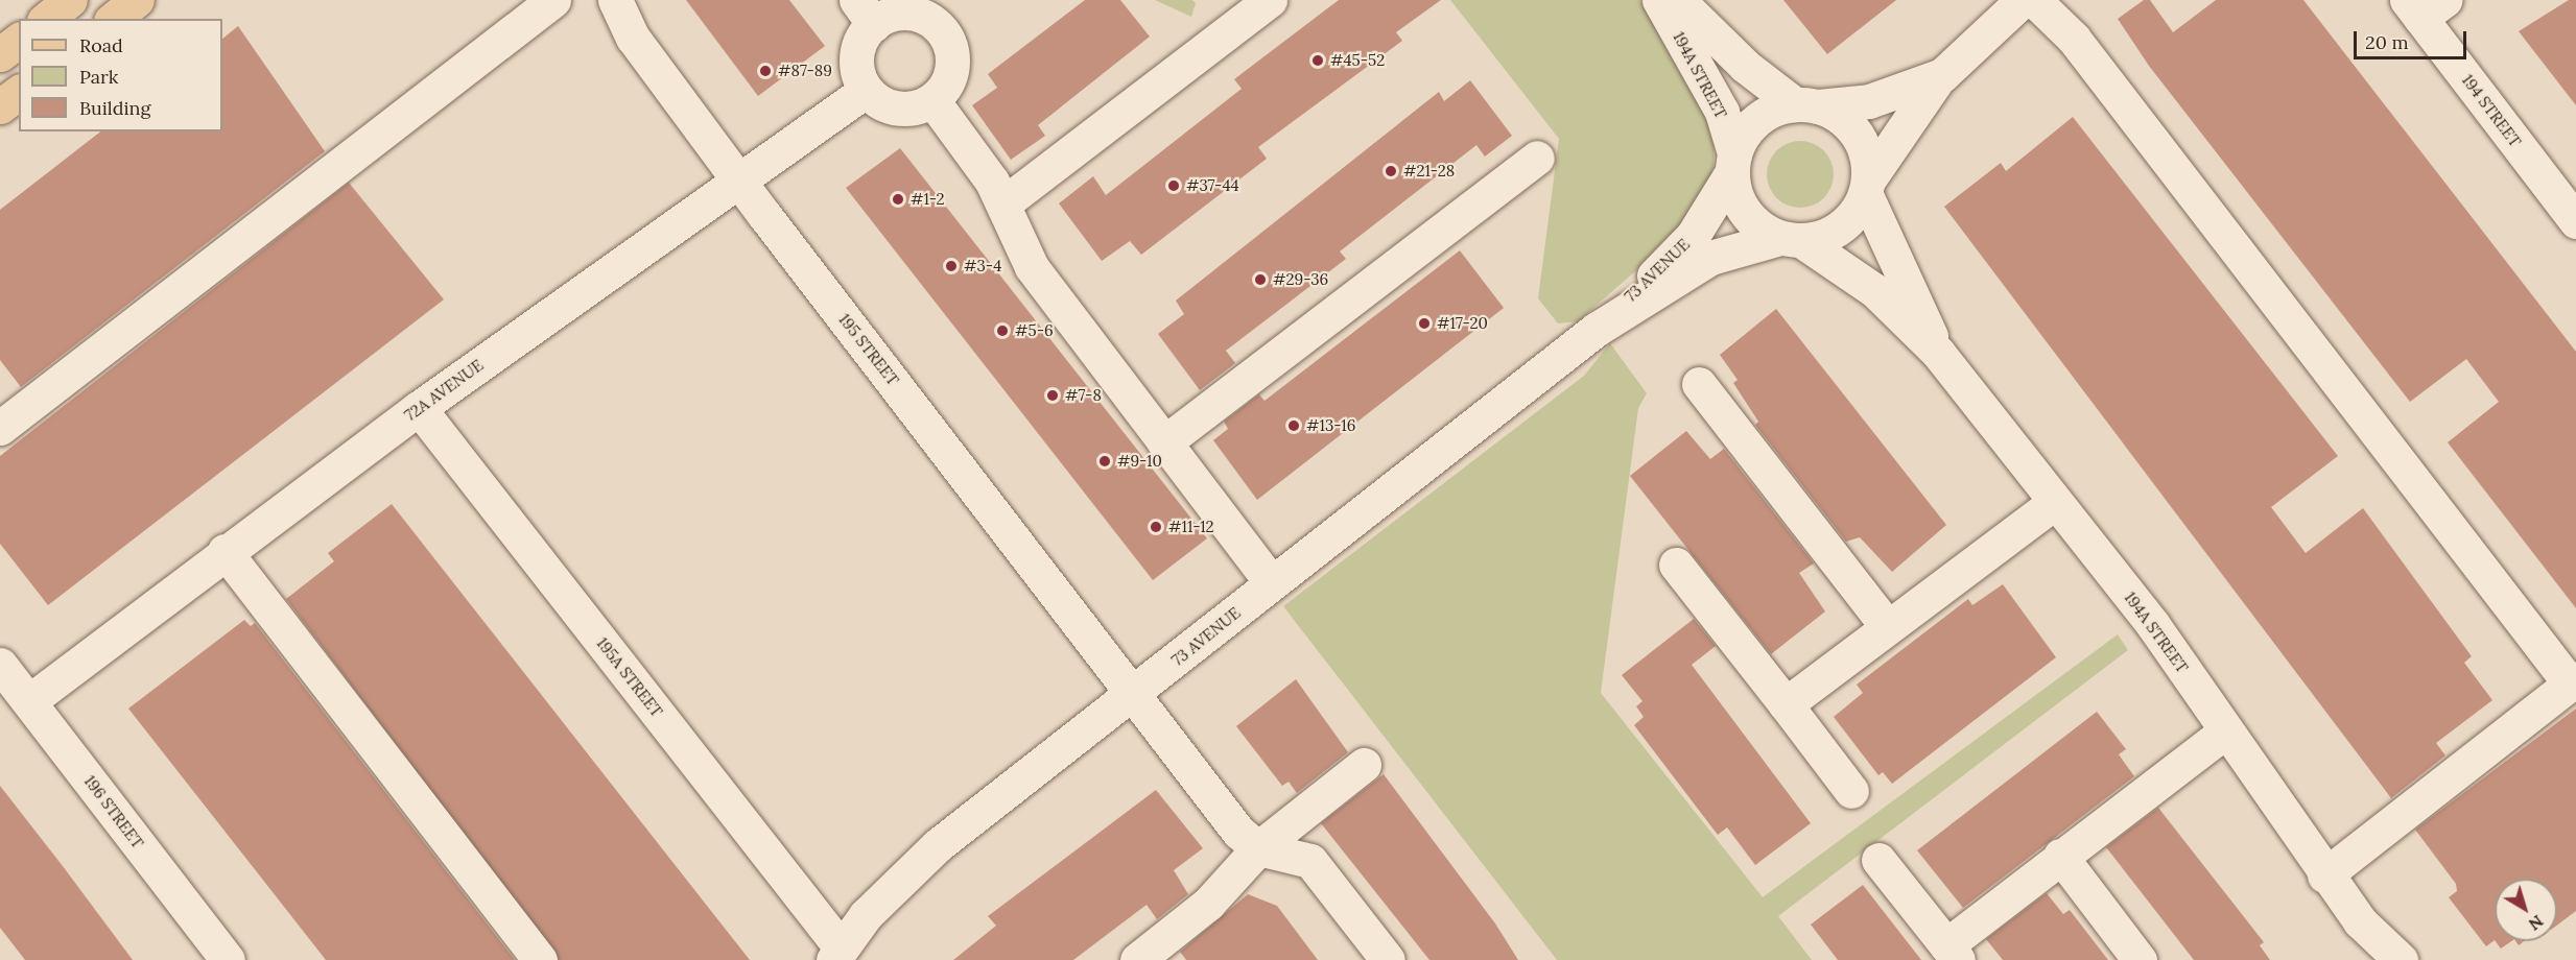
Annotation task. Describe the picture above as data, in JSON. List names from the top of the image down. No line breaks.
{"streets":{"street":["194A STREET","194 STREET","73 AVENUE","195 STREET","72A AVENUE","195A STREET","196 STREET"]},"crossings":[["194A STREET","73 AVENUE"],["73 AVENUE","195 STREET"],["73 AVENUE","195A STREET"],["195 STREET","72A AVENUE"],["72A AVENUE","195A STREET"],["72A AVENUE","196 STREET"]],"places":["#45-52","#87-89","#21-28","#37-44","#1-2","#3-4","#29-36","#17-20","#5-6","#7-8","#13-16","#9-10","#11-12"],"legend":["Road","Park","Building"],"scale_bar":"20 m","north":"bottom right"}
